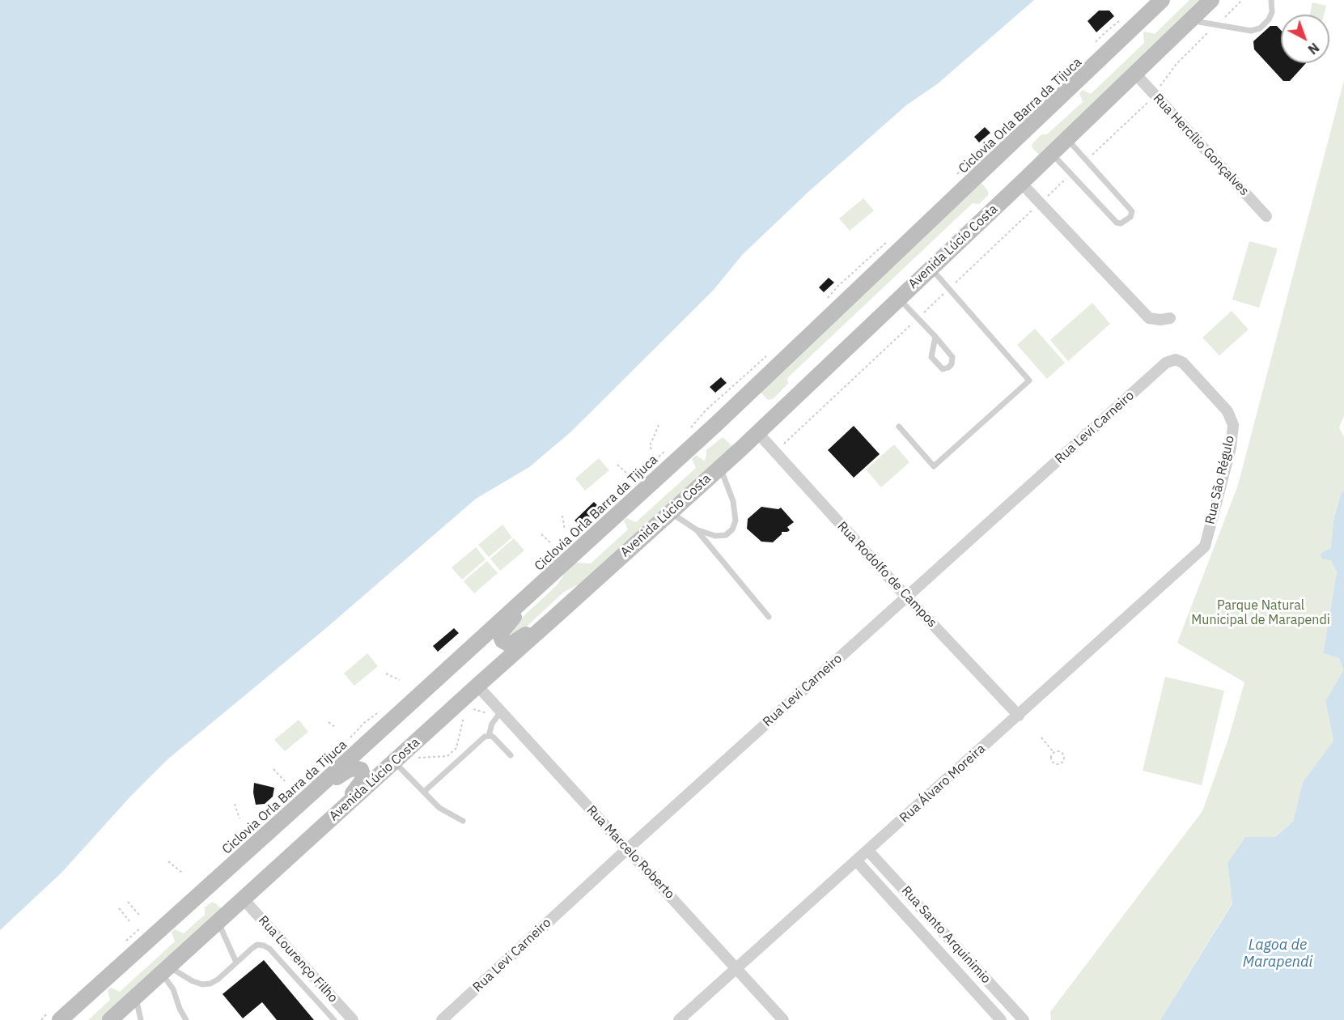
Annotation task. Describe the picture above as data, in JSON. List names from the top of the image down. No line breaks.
{"streets":{"main road":["Avenida Lúcio Costa"],"street":["Rua Hercílio Gonçalves","Rua Levi Carneiro","Rua São Régulo","Rua Rodolfo de Campos","Rua Álvaro Moreira","Rua Marcelo Roberto","Rua Santo Arquinimio","Rua Lourenço Filho"],"path":["Ciclovia Orla Barra da Tijuca"]},"crossings":[["Rua Hercílio Gonçalves","Avenida Lúcio Costa"],["Avenida Lúcio Costa","Rua Rodolfo de Campos"],["Avenida Lúcio Costa","Rua Marcelo Roberto"],["Avenida Lúcio Costa","Rua Lourenço Filho"],["Rua Levi Carneiro","Rua São Régulo"],["Rua Levi Carneiro","Rua Rodolfo de Campos"],["Rua Levi Carneiro","Rua Marcelo Roberto"],["Rua São Régulo","Rua Álvaro Moreira"],["Rua Rodolfo de Campos","Rua Álvaro Moreira"],["Rua Álvaro Moreira","Rua Marcelo Roberto"],["Rua Álvaro Moreira","Rua Santo Arquinimio"]],"water":["Lagoa de Marapendi"],"parks":["Parque Natural Municipal de Marapendi"],"north":"bottom right"}
